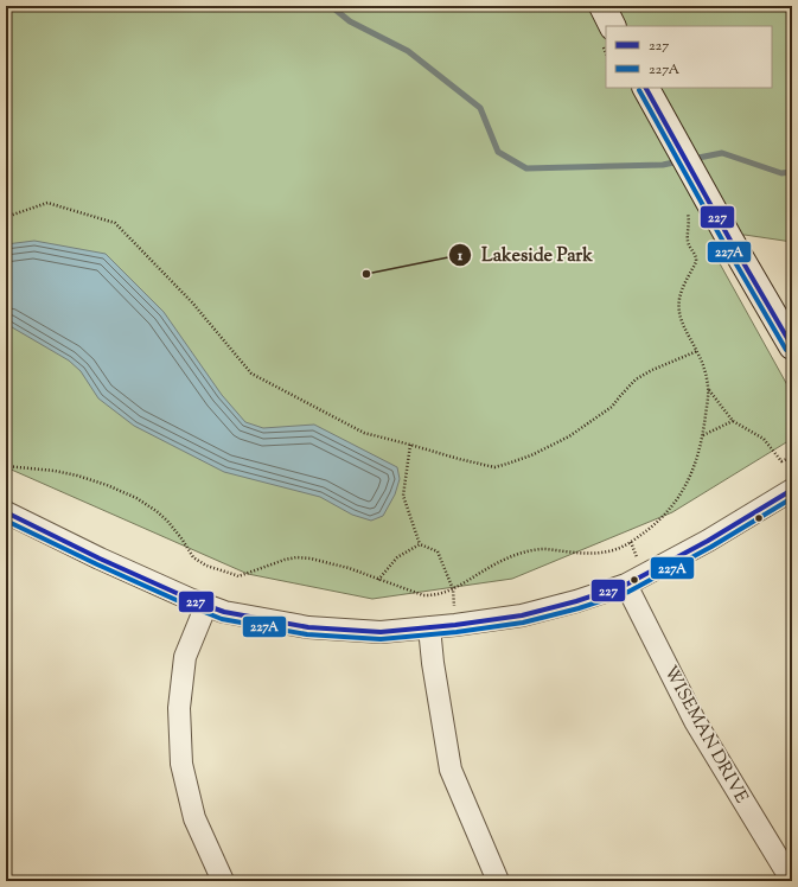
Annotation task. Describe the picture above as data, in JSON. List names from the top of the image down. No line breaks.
{"streets":{"street":["WISEMAN DRIVE"]},"places":["Lakeside Park"],"lines":["transit line 227","transit line 227A"],"legend":["227","227A"]}
